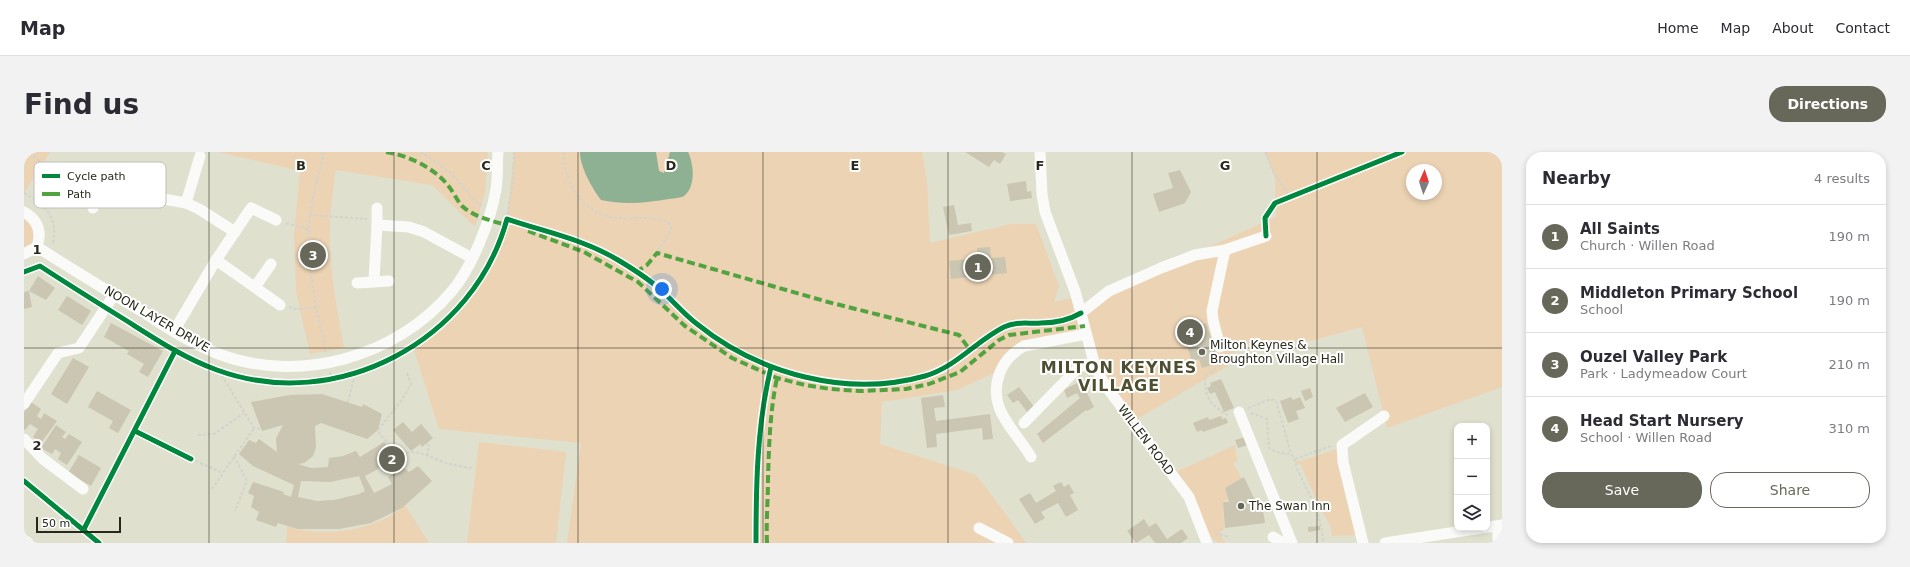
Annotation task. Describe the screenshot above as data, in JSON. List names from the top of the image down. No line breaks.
{"streets":{"street":["NOON LAYER DRIVE","WILLEN ROAD"]},"districts":["MILTON KEYNES VILLAGE"],"places":["Milton Keynes & Broughton Village Hall","The Swan Inn"],"legend":["Cycle path","Path"],"scale_bar":"50 m","north":"top","page":{"header":"Map","nav":["Home","Map","About","Contact"],"buttons":["Directions",["Save","Share"]],"title":"Find us","heading":["Nearby","4 results"],"list":[{"mark":"1","name":"All Saints","note":"Church · Willen Road","value":"190 m"},{"mark":"2","name":"Middleton Primary School","note":"School","value":"190 m"},{"mark":"3","name":"Ouzel Valley Park","note":"Park · Ladymeadow Court","value":"210 m"},{"mark":"4","name":"Head Start Nursery","note":"School · Willen Road","value":"310 m"}],"pins":["3","1","4","2"],"map_buttons":["+","−"],"scale":"50 m"},"grid":{"columns":["B","C","D","E","F","G"],"rows":["1","2"]}}
